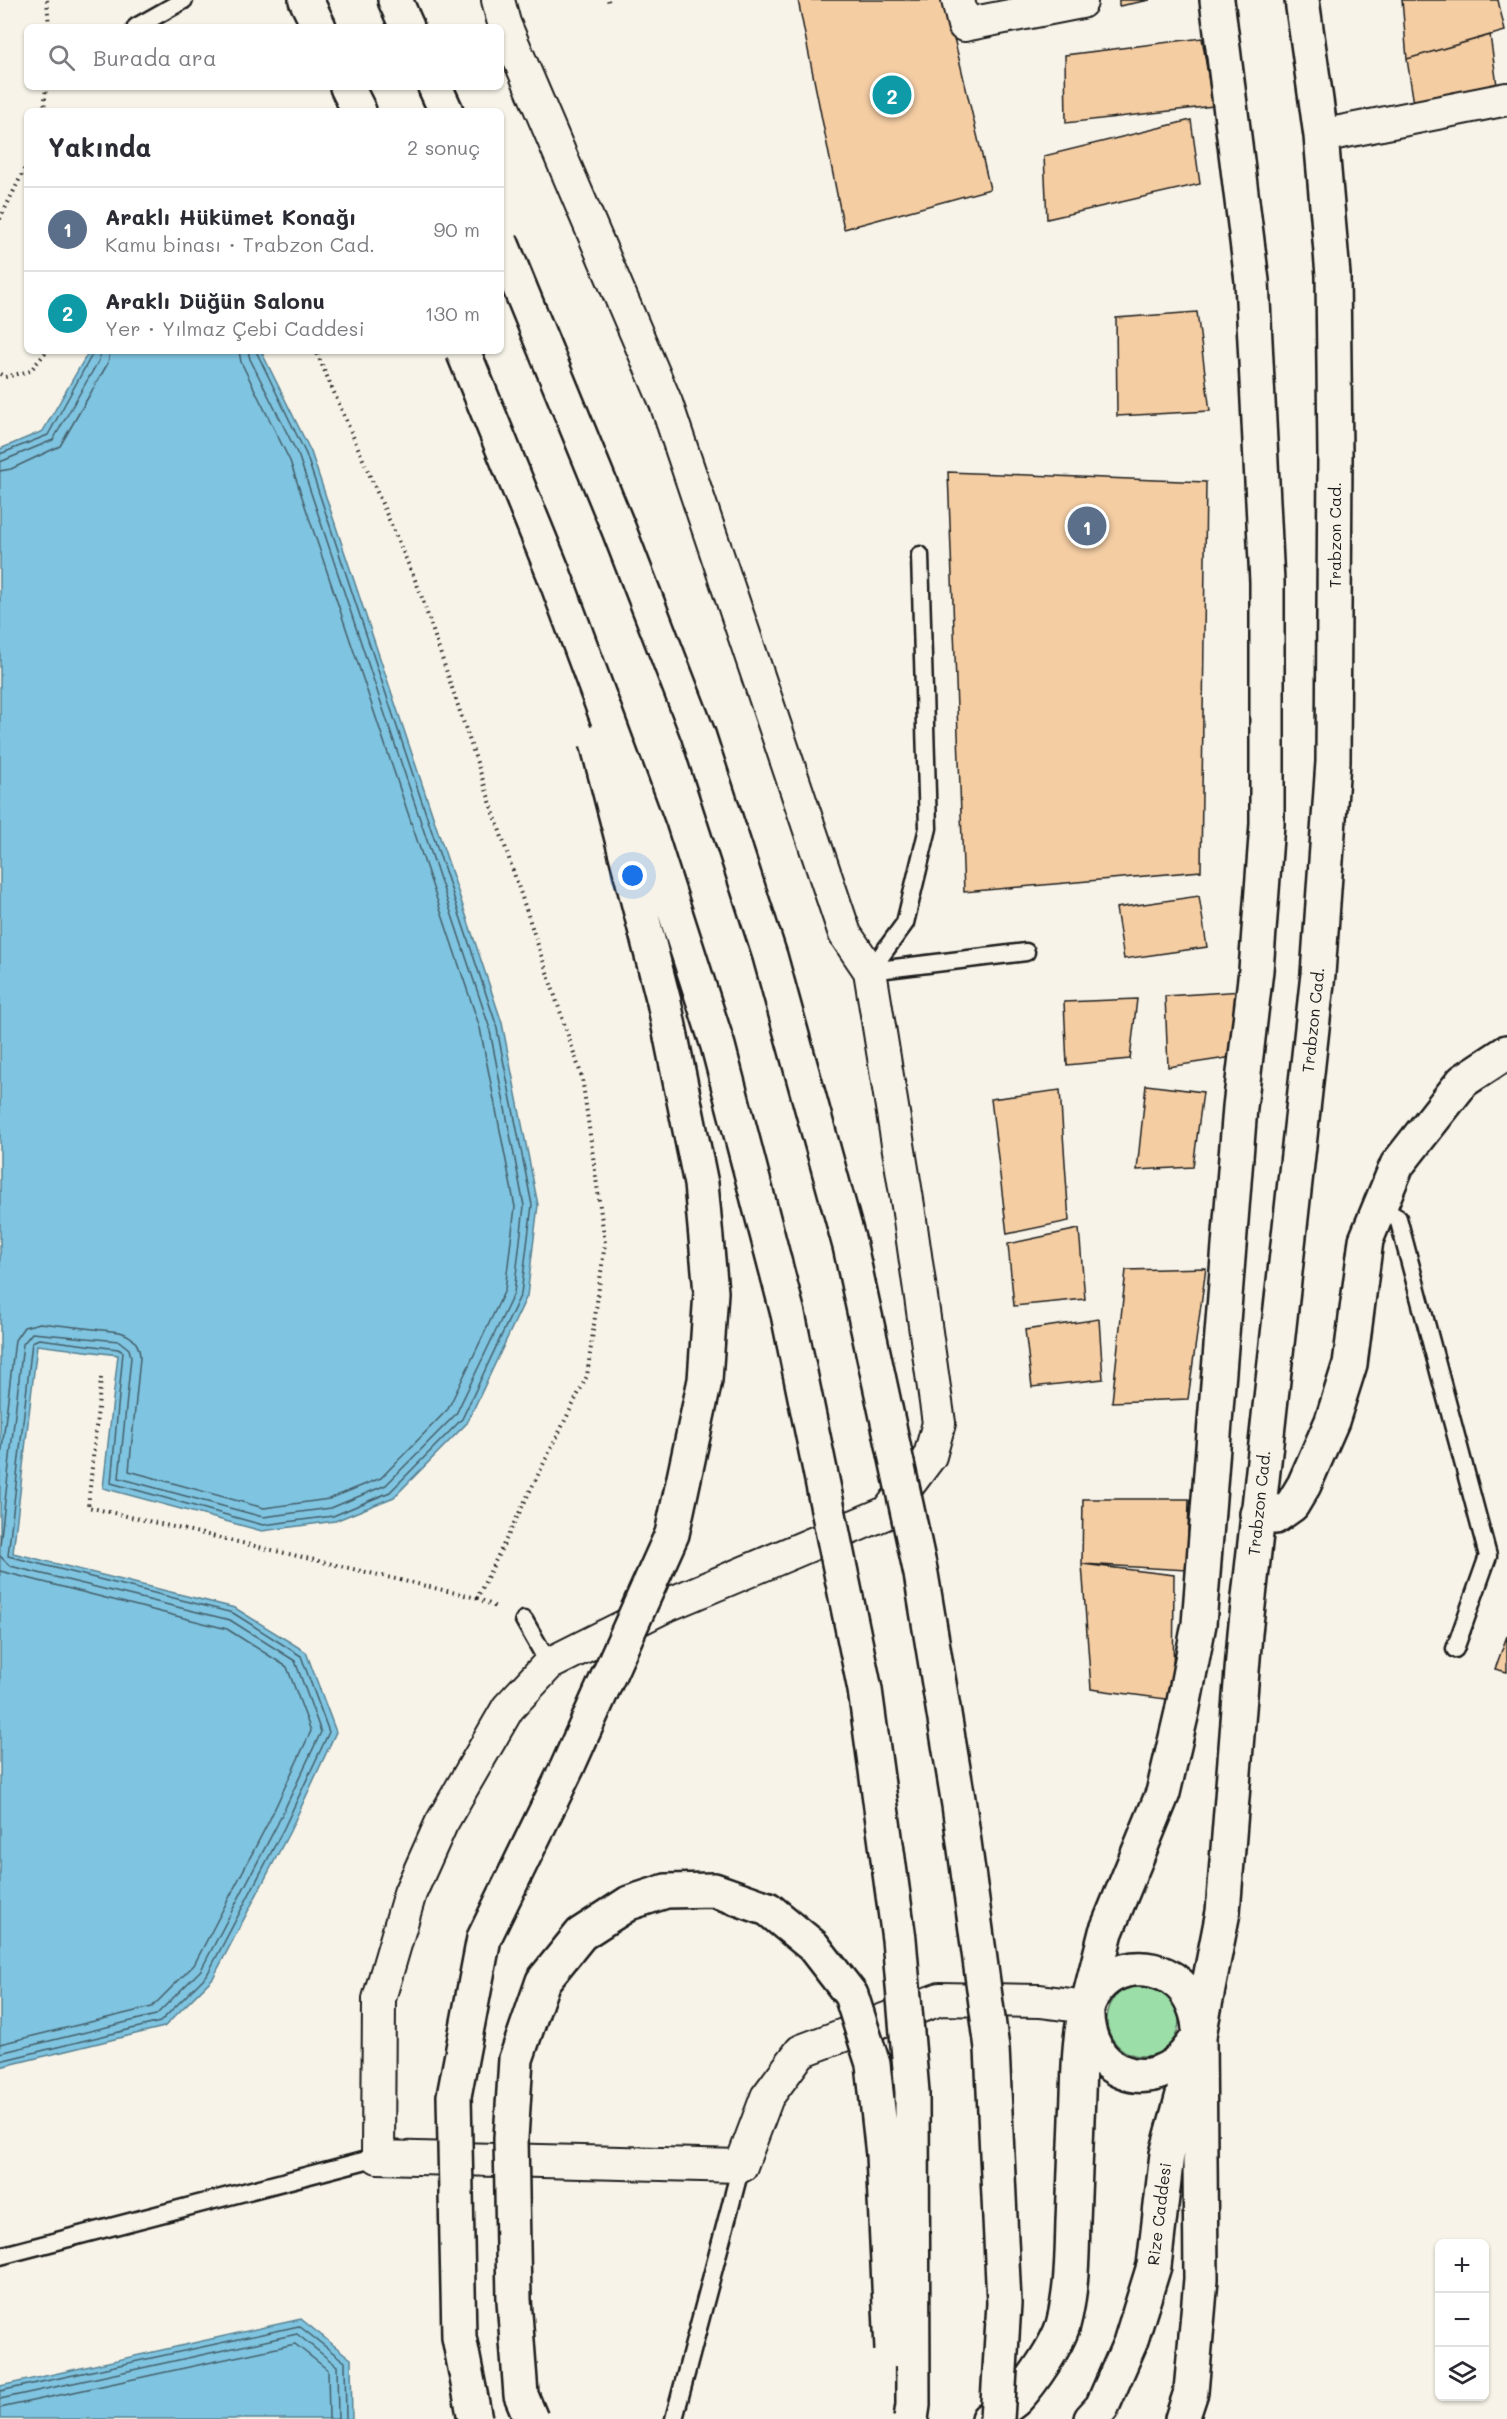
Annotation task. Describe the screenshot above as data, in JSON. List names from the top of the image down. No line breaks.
{"streets":{"main road":["Trabzon Cad.","Rize Caddesi"]},"crossings":[["Trabzon Cad.","Rize Caddesi"]],"page":{"search":"Burada ara","pins":["2","1"],"heading":["Yakında","2 sonuç"],"list":[{"mark":"1","name":"Araklı Hükümet Konağı","note":"Kamu binası · Trabzon Cad.","value":"90 m"},{"mark":"2","name":"Araklı Düğün Salonu","note":"Yer · Yılmaz Çebi Caddesi","value":"130 m"}],"map_buttons":["+","−"]}}
